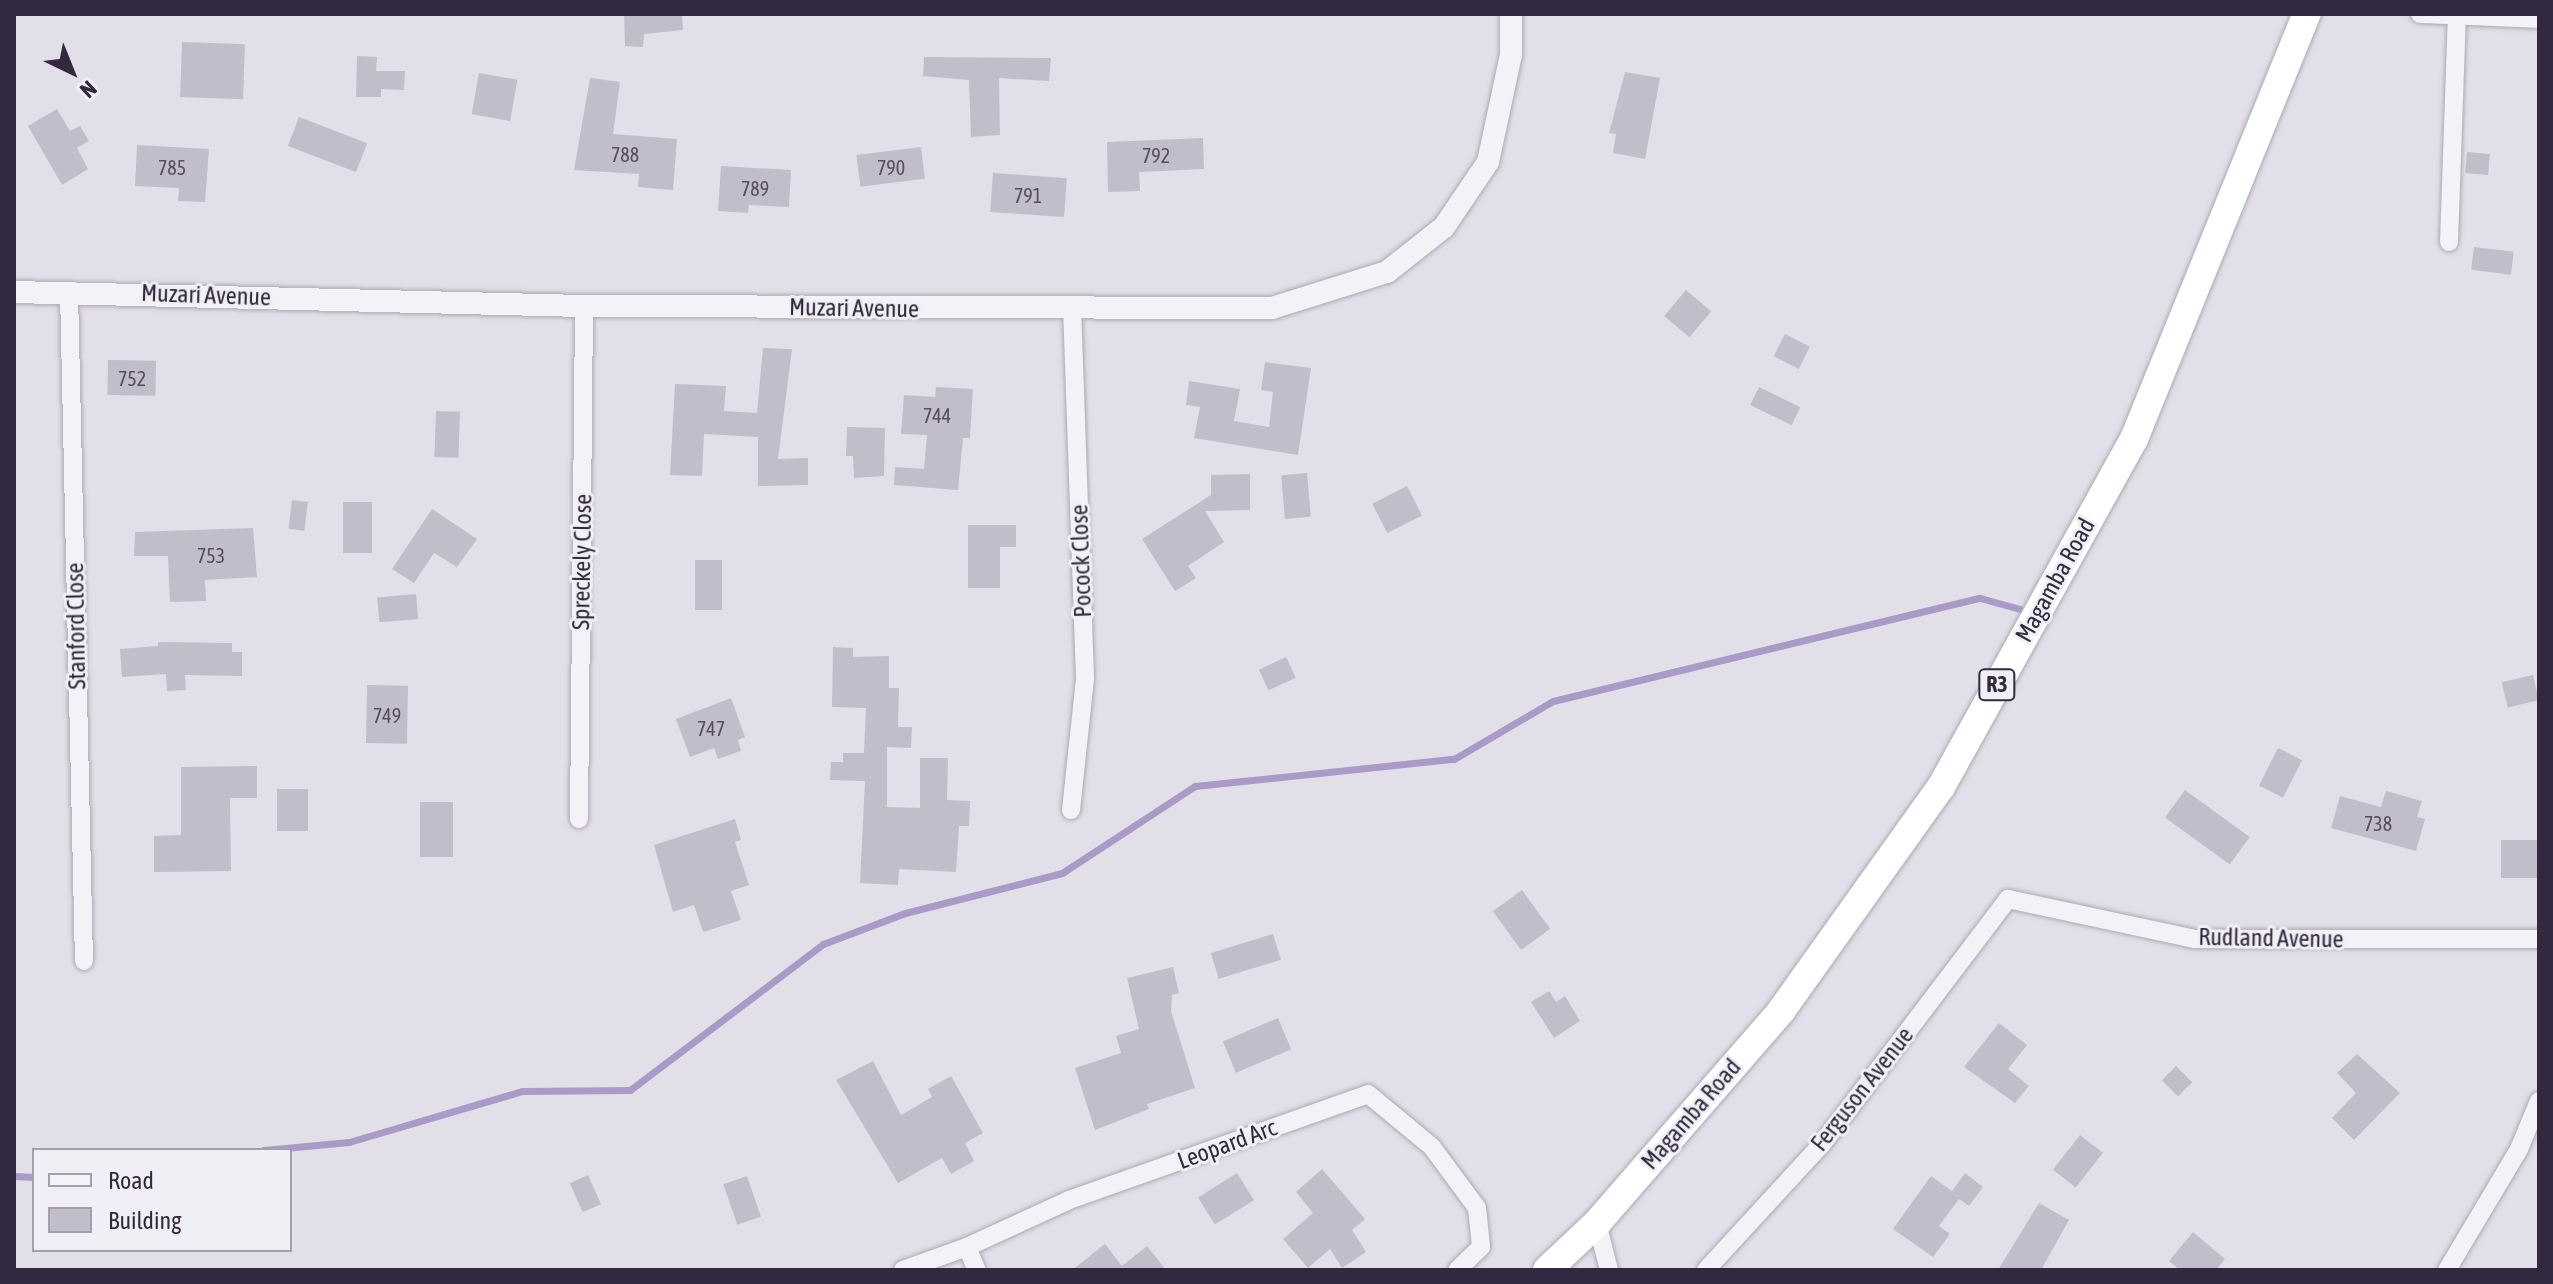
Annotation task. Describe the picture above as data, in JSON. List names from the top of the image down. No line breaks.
{"streets":{"highway":["Magamba Road","R3"],"street":["Muzari Avenue","Pocock Close","Spreckely Close","Stanford Close","Rudland Avenue","Ferguson Avenue","Leopard Arc"]},"crossings":[["Muzari Avenue","Pocock Close"],["Muzari Avenue","Spreckely Close"],["Muzari Avenue","Stanford Close"],["Rudland Avenue","Ferguson Avenue"]],"house_numbers":["788","792","785","790","789","791","752","744","753","749","747","738"],"legend":["Road","Building"],"north":"bottom right"}
